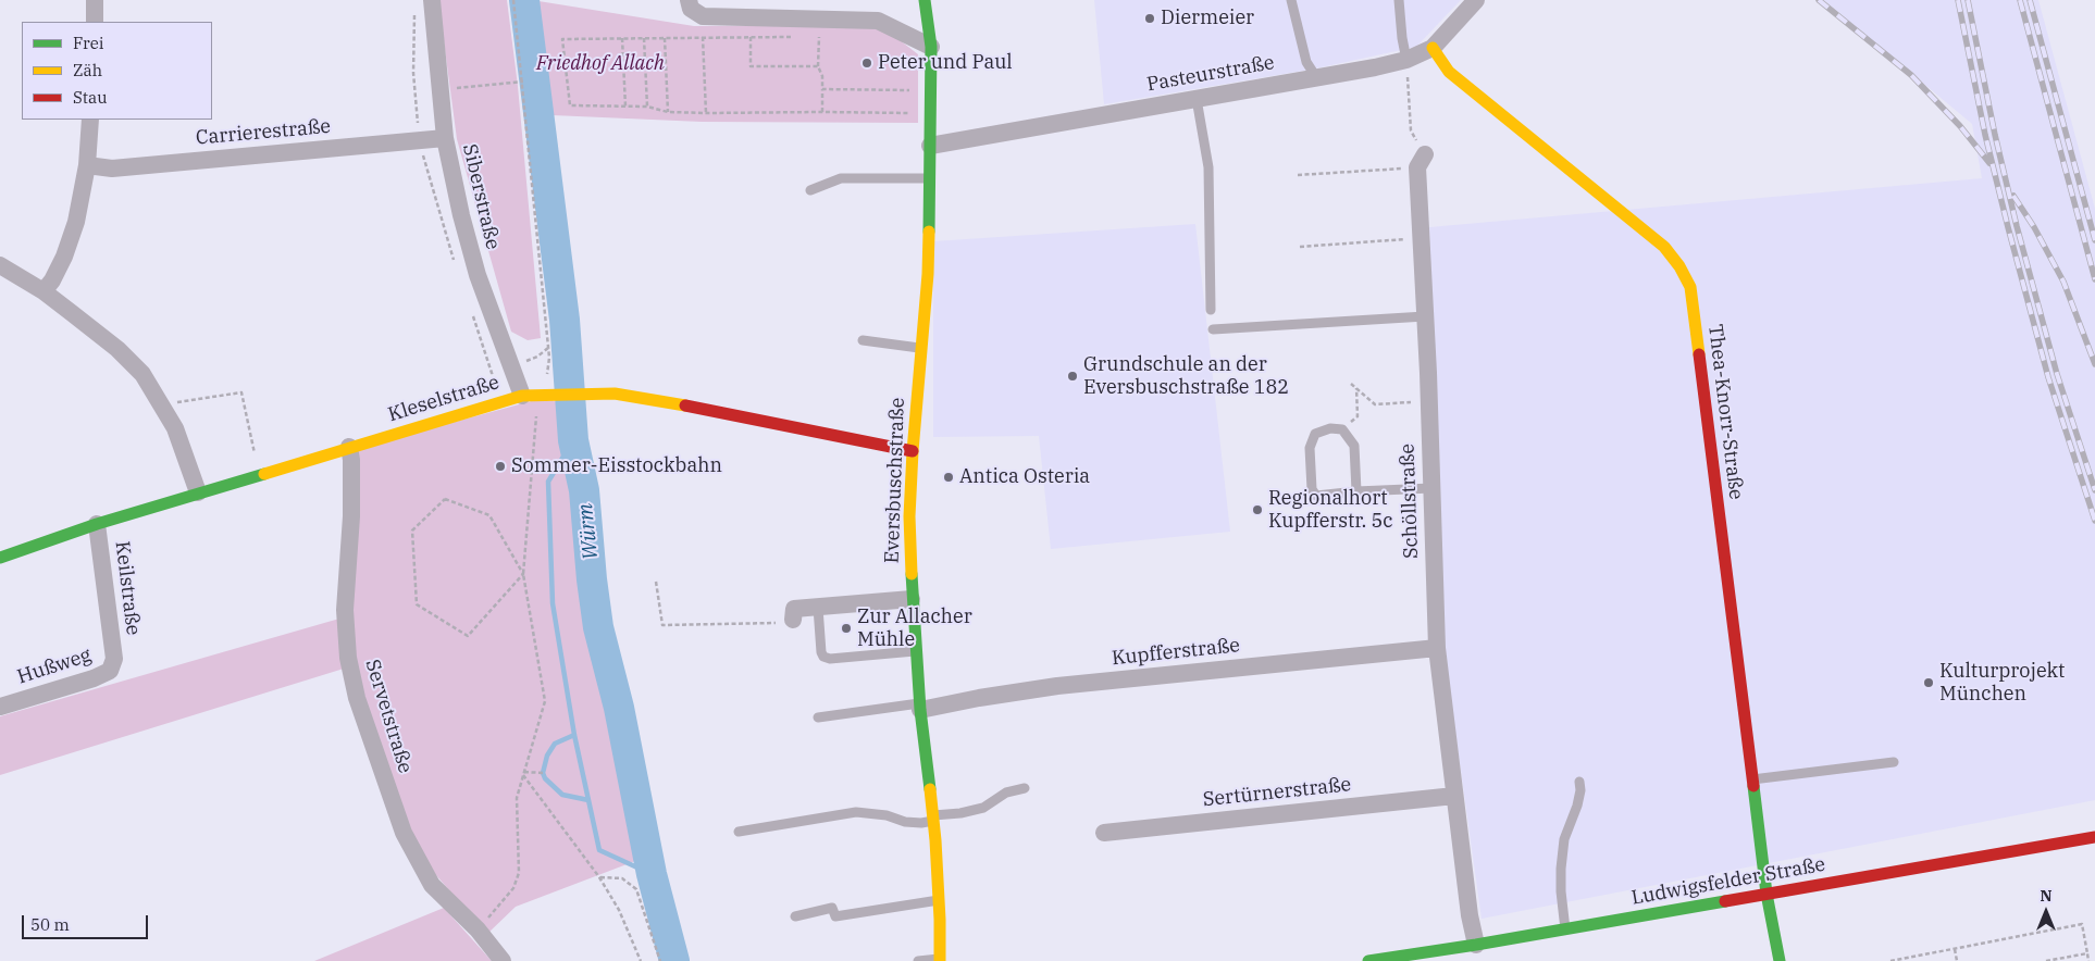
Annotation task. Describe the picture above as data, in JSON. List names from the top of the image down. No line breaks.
{"streets":{"street":["Pasteurstraße","Carrierestraße","Siberstraße","Kleselstraße","Thea-Knorr-Straße","Eversbuschstraße","Schöllstraße","Keilstraße","Kupfferstraße","Hußweg","Servetstraße","Sertürnerstraße","Ludwigsfelder Straße"]},"crossings":[["Pasteurstraße","Thea-Knorr-Straße"],["Pasteurstraße","Eversbuschstraße"],["Carrierestraße","Siberstraße"],["Siberstraße","Kleselstraße"],["Kleselstraße","Eversbuschstraße"],["Kleselstraße","Keilstraße"],["Kleselstraße","Servetstraße"],["Thea-Knorr-Straße","Ludwigsfelder Straße"],["Eversbuschstraße","Kupfferstraße"],["Schöllstraße","Kupfferstraße"],["Schöllstraße","Sertürnerstraße"],["Schöllstraße","Ludwigsfelder Straße"],["Keilstraße","Hußweg"]],"water":["Würm"],"parks":["Friedhof Allach"],"places":["Diermeier","Peter und Paul","Grundschule an der Eversbuschstraße 182","Sommer-Eisstockbahn","Antica Osteria","Regionalhort Kupfferstr. 5c","Zur Allacher Mühle","Kulturprojekt München"],"legend":["Frei","Zäh","Stau"],"scale_bar":"50 m","north":"top"}
